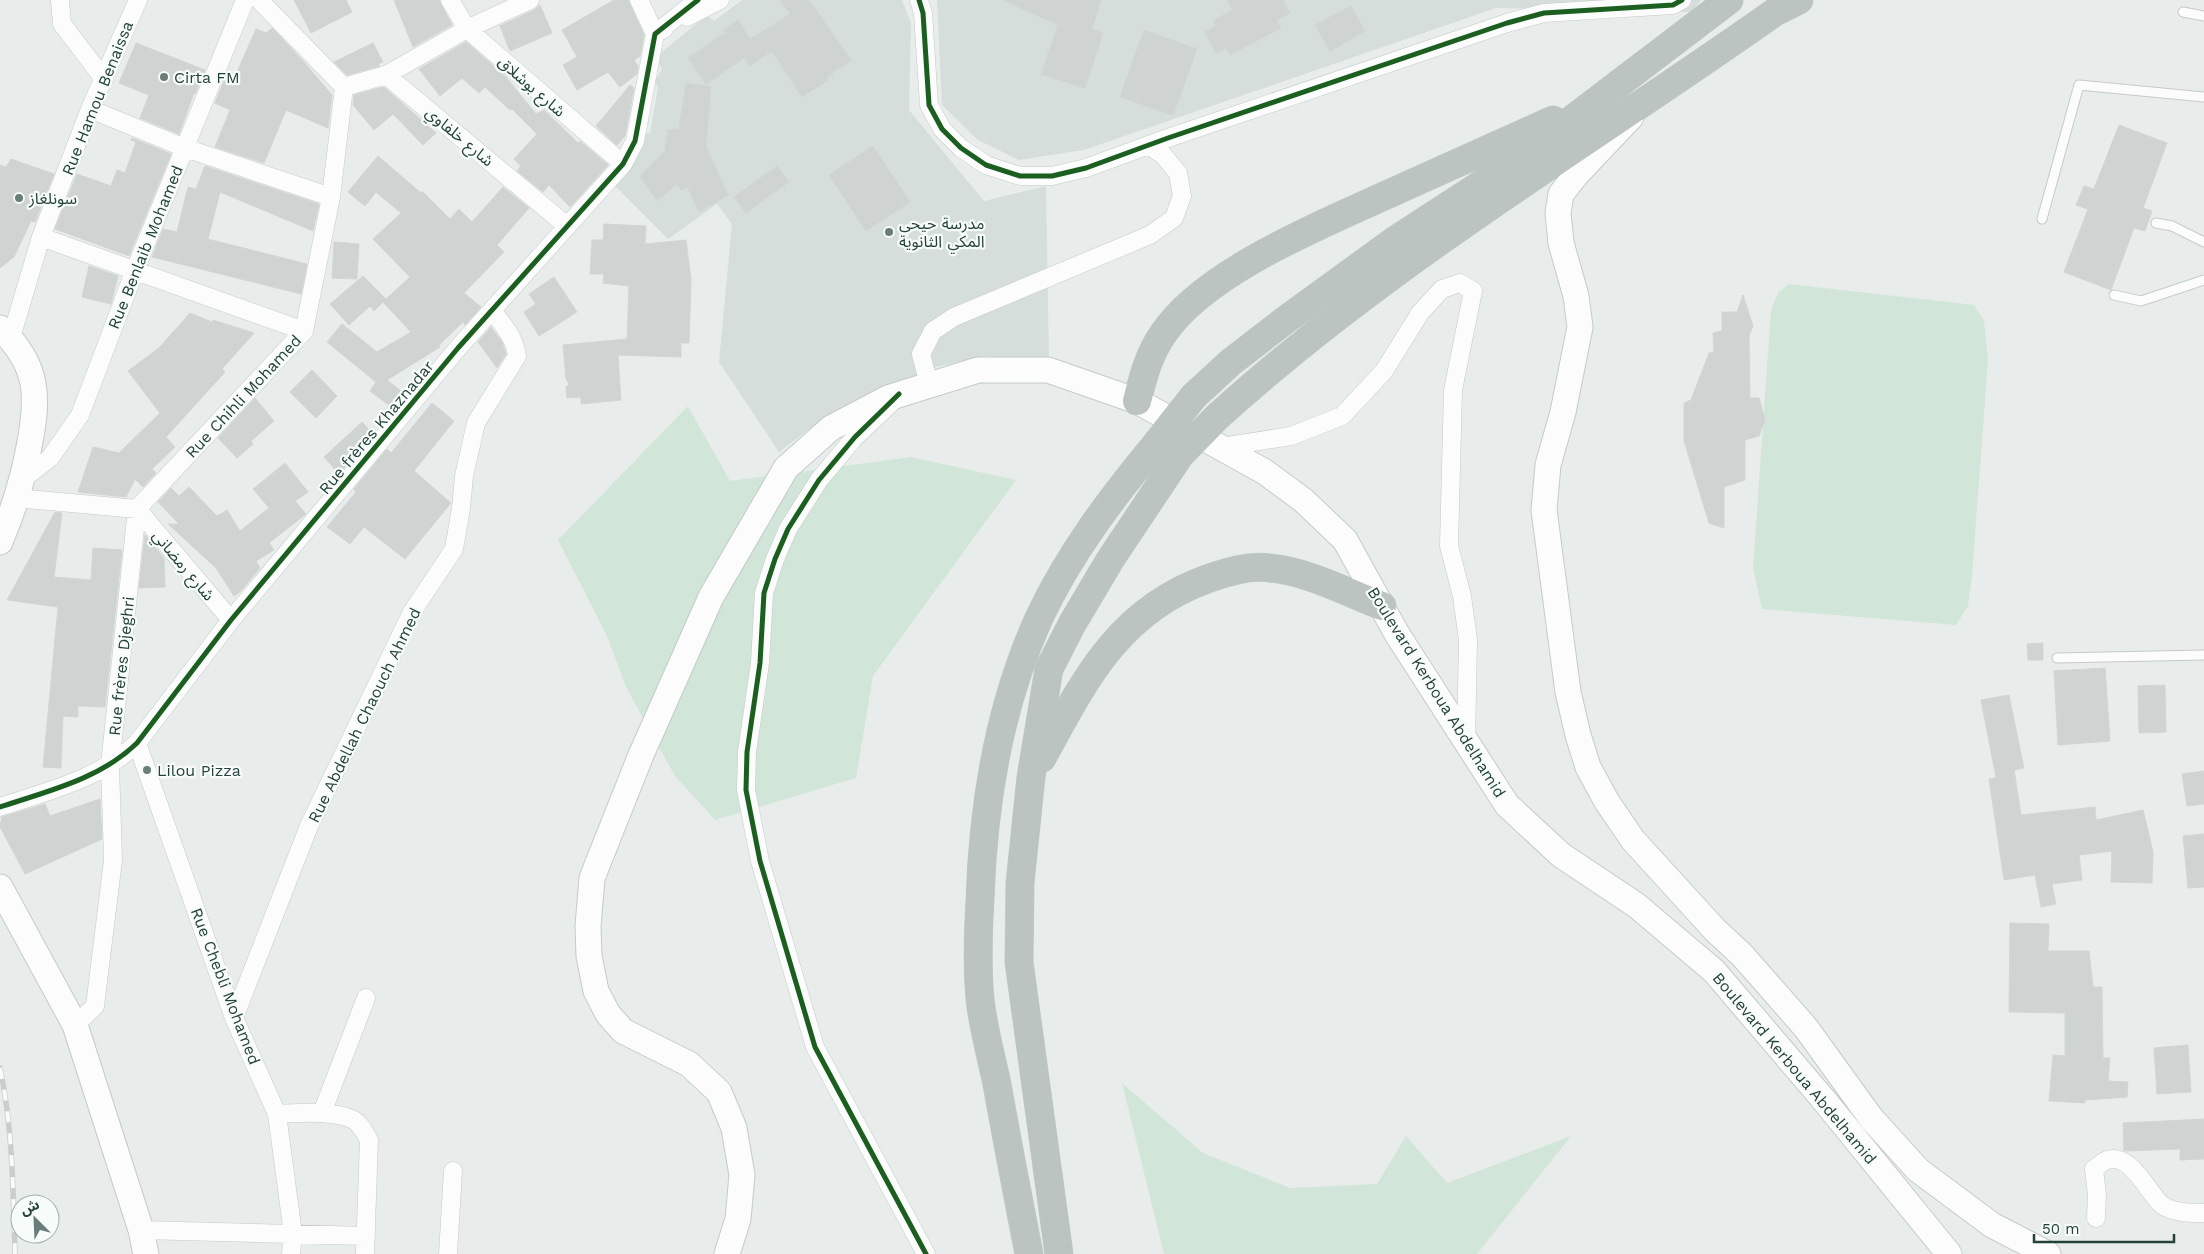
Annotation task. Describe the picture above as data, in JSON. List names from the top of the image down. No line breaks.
{"streets":{"main road":["Boulevard Kerboua Abdelhamid"],"street":["شارع بوشلاق","Rue Hamou Benaissa","شارع خلفاوي","Rue Benlaib Mohamed","Rue Chihli Mohamed","Rue frères Khaznadar","شارع رمضاني","Rue frères Djeghri","Rue Abdellah Chaouch Ahmed","Rue Chebli Mohamed"]},"crossings":[["شارع بوشلاق","Rue frères Khaznadar"],["شارع خلفاوي","Rue frères Khaznadar"],["Rue Chihli Mohamed","شارع رمضاني"],["Rue Chihli Mohamed","Rue frères Djeghri"],["Rue frères Khaznadar","شارع رمضاني"],["Rue frères Khaznadar","Rue frères Djeghri"],["Rue frères Khaznadar","Rue Abdellah Chaouch Ahmed"],["Rue frères Khaznadar","Rue Chebli Mohamed"],["شارع رمضاني","Rue frères Djeghri"],["Rue Abdellah Chaouch Ahmed","Rue Chebli Mohamed"]],"places":["Cirta FM","سونلغاز","مدرسة حيحي المكي الثانوية","Lilou Pizza"],"scale_bar":"50 m","north":"top left"}
